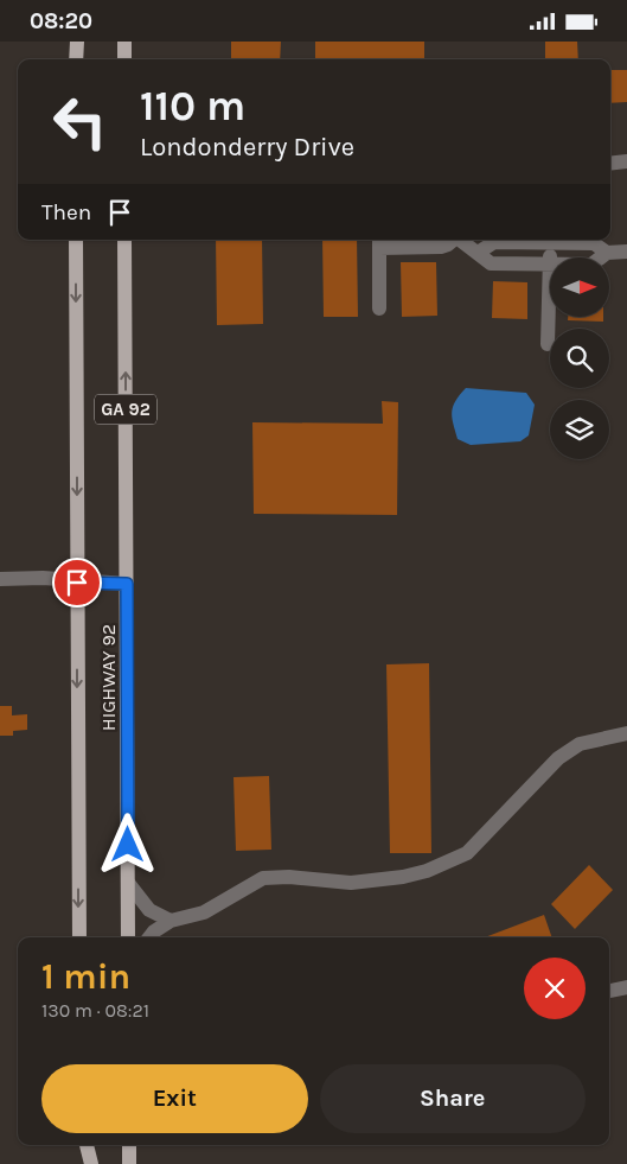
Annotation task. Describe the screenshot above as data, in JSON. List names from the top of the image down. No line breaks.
{"streets":{"main road":["GA 92","HIGHWAY 92"]},"north":"right","page":{"status":"08:20","turn":["110 m","Londonderry Drive"],"then":"Then","heading":["1 min","130 m · 08:21"],"buttons":["Exit","Share"]}}
